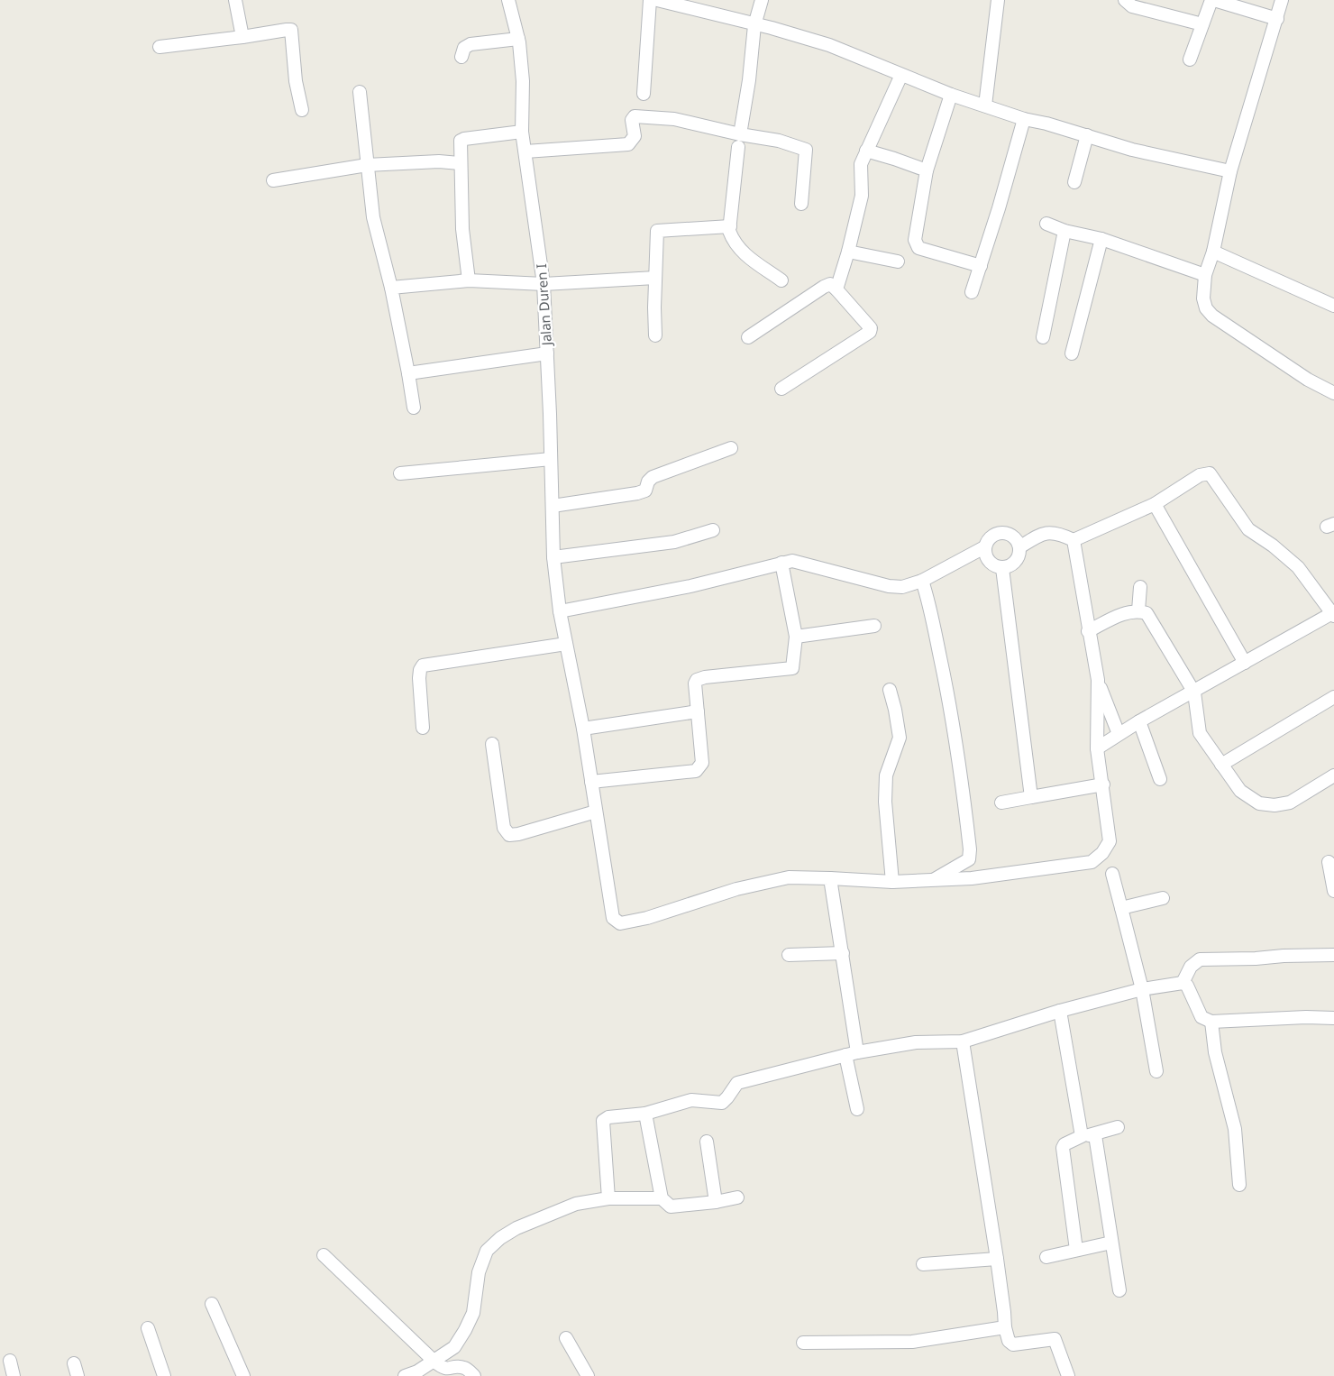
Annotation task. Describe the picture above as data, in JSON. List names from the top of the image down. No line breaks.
{"streets":{"street":["Jalan Duren I"]}}
